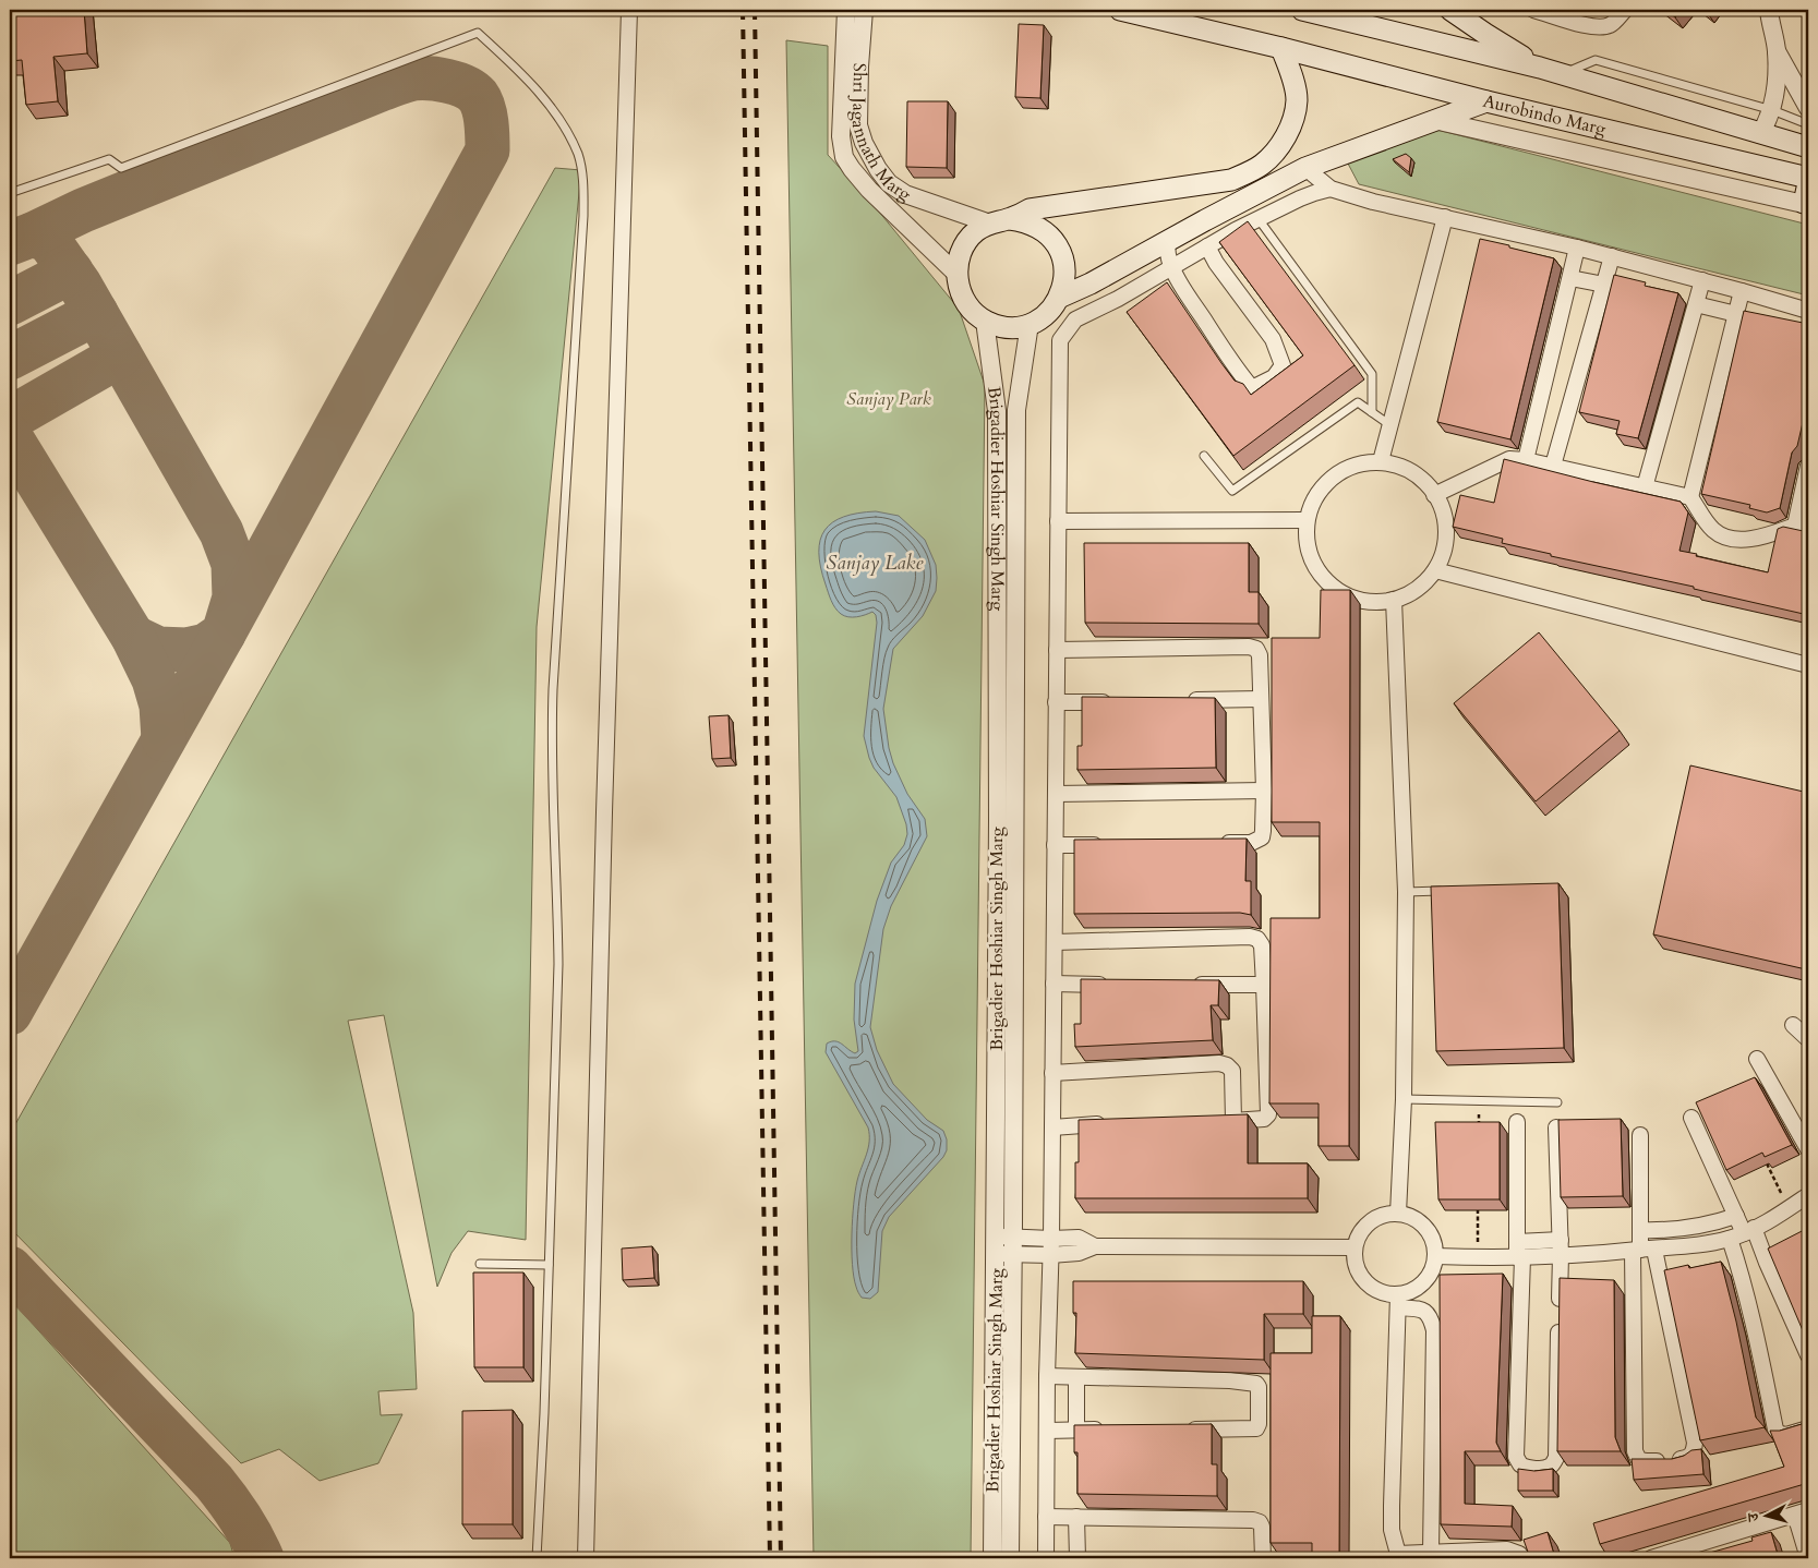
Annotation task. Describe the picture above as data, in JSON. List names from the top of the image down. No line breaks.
{"streets":{"main road":["Aurobindo Marg"],"street":["Shri Jagannath Marg","Brigadier Hoshiar Singh Marg"]},"crossings":[["Shri Jagannath Marg","Brigadier Hoshiar Singh Marg"]],"water":["Sanjay Lake"],"parks":["Sanjay Park"],"north":"left"}
